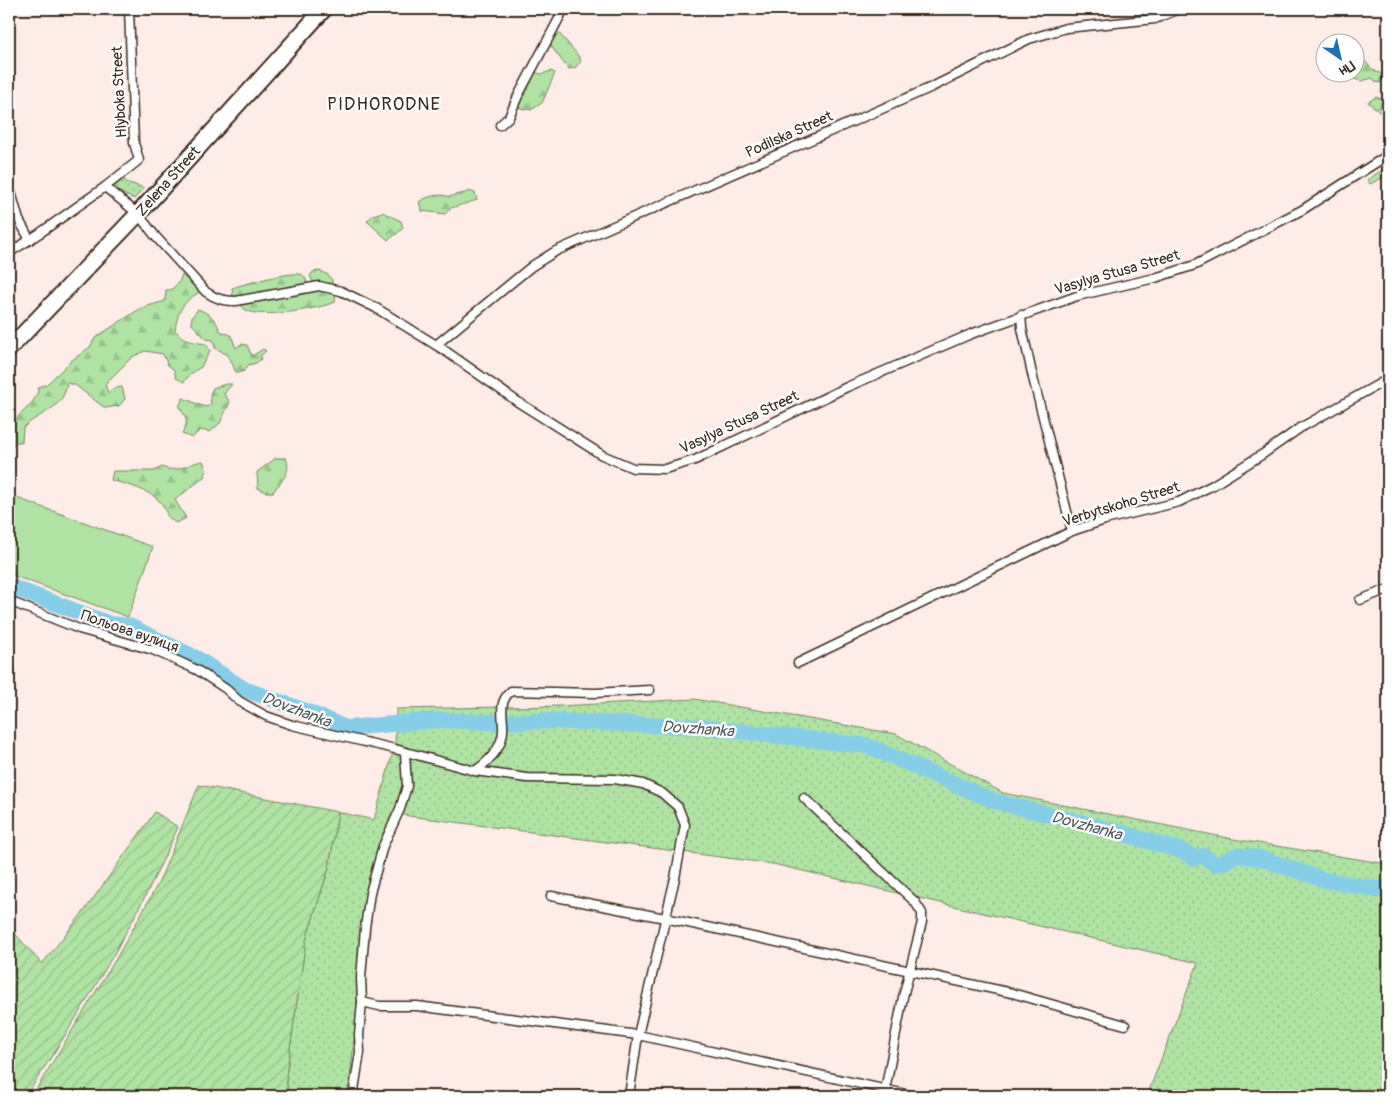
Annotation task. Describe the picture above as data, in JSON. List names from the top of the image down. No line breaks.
{"streets":{"highway":["Zelena Street"],"street":["Hlyboka Street","Podilska Street","Vasylya Stusa Street","Verbytskoho Street","Польова вулиця"]},"crossings":[["Hlyboka Street","Vasylya Stusa Street"],["Podilska Street","Vasylya Stusa Street"],["Zelena Street","Vasylya Stusa Street"]],"districts":["PIDHORODNE"],"water":["Dovzhanka"],"north":"bottom right"}
